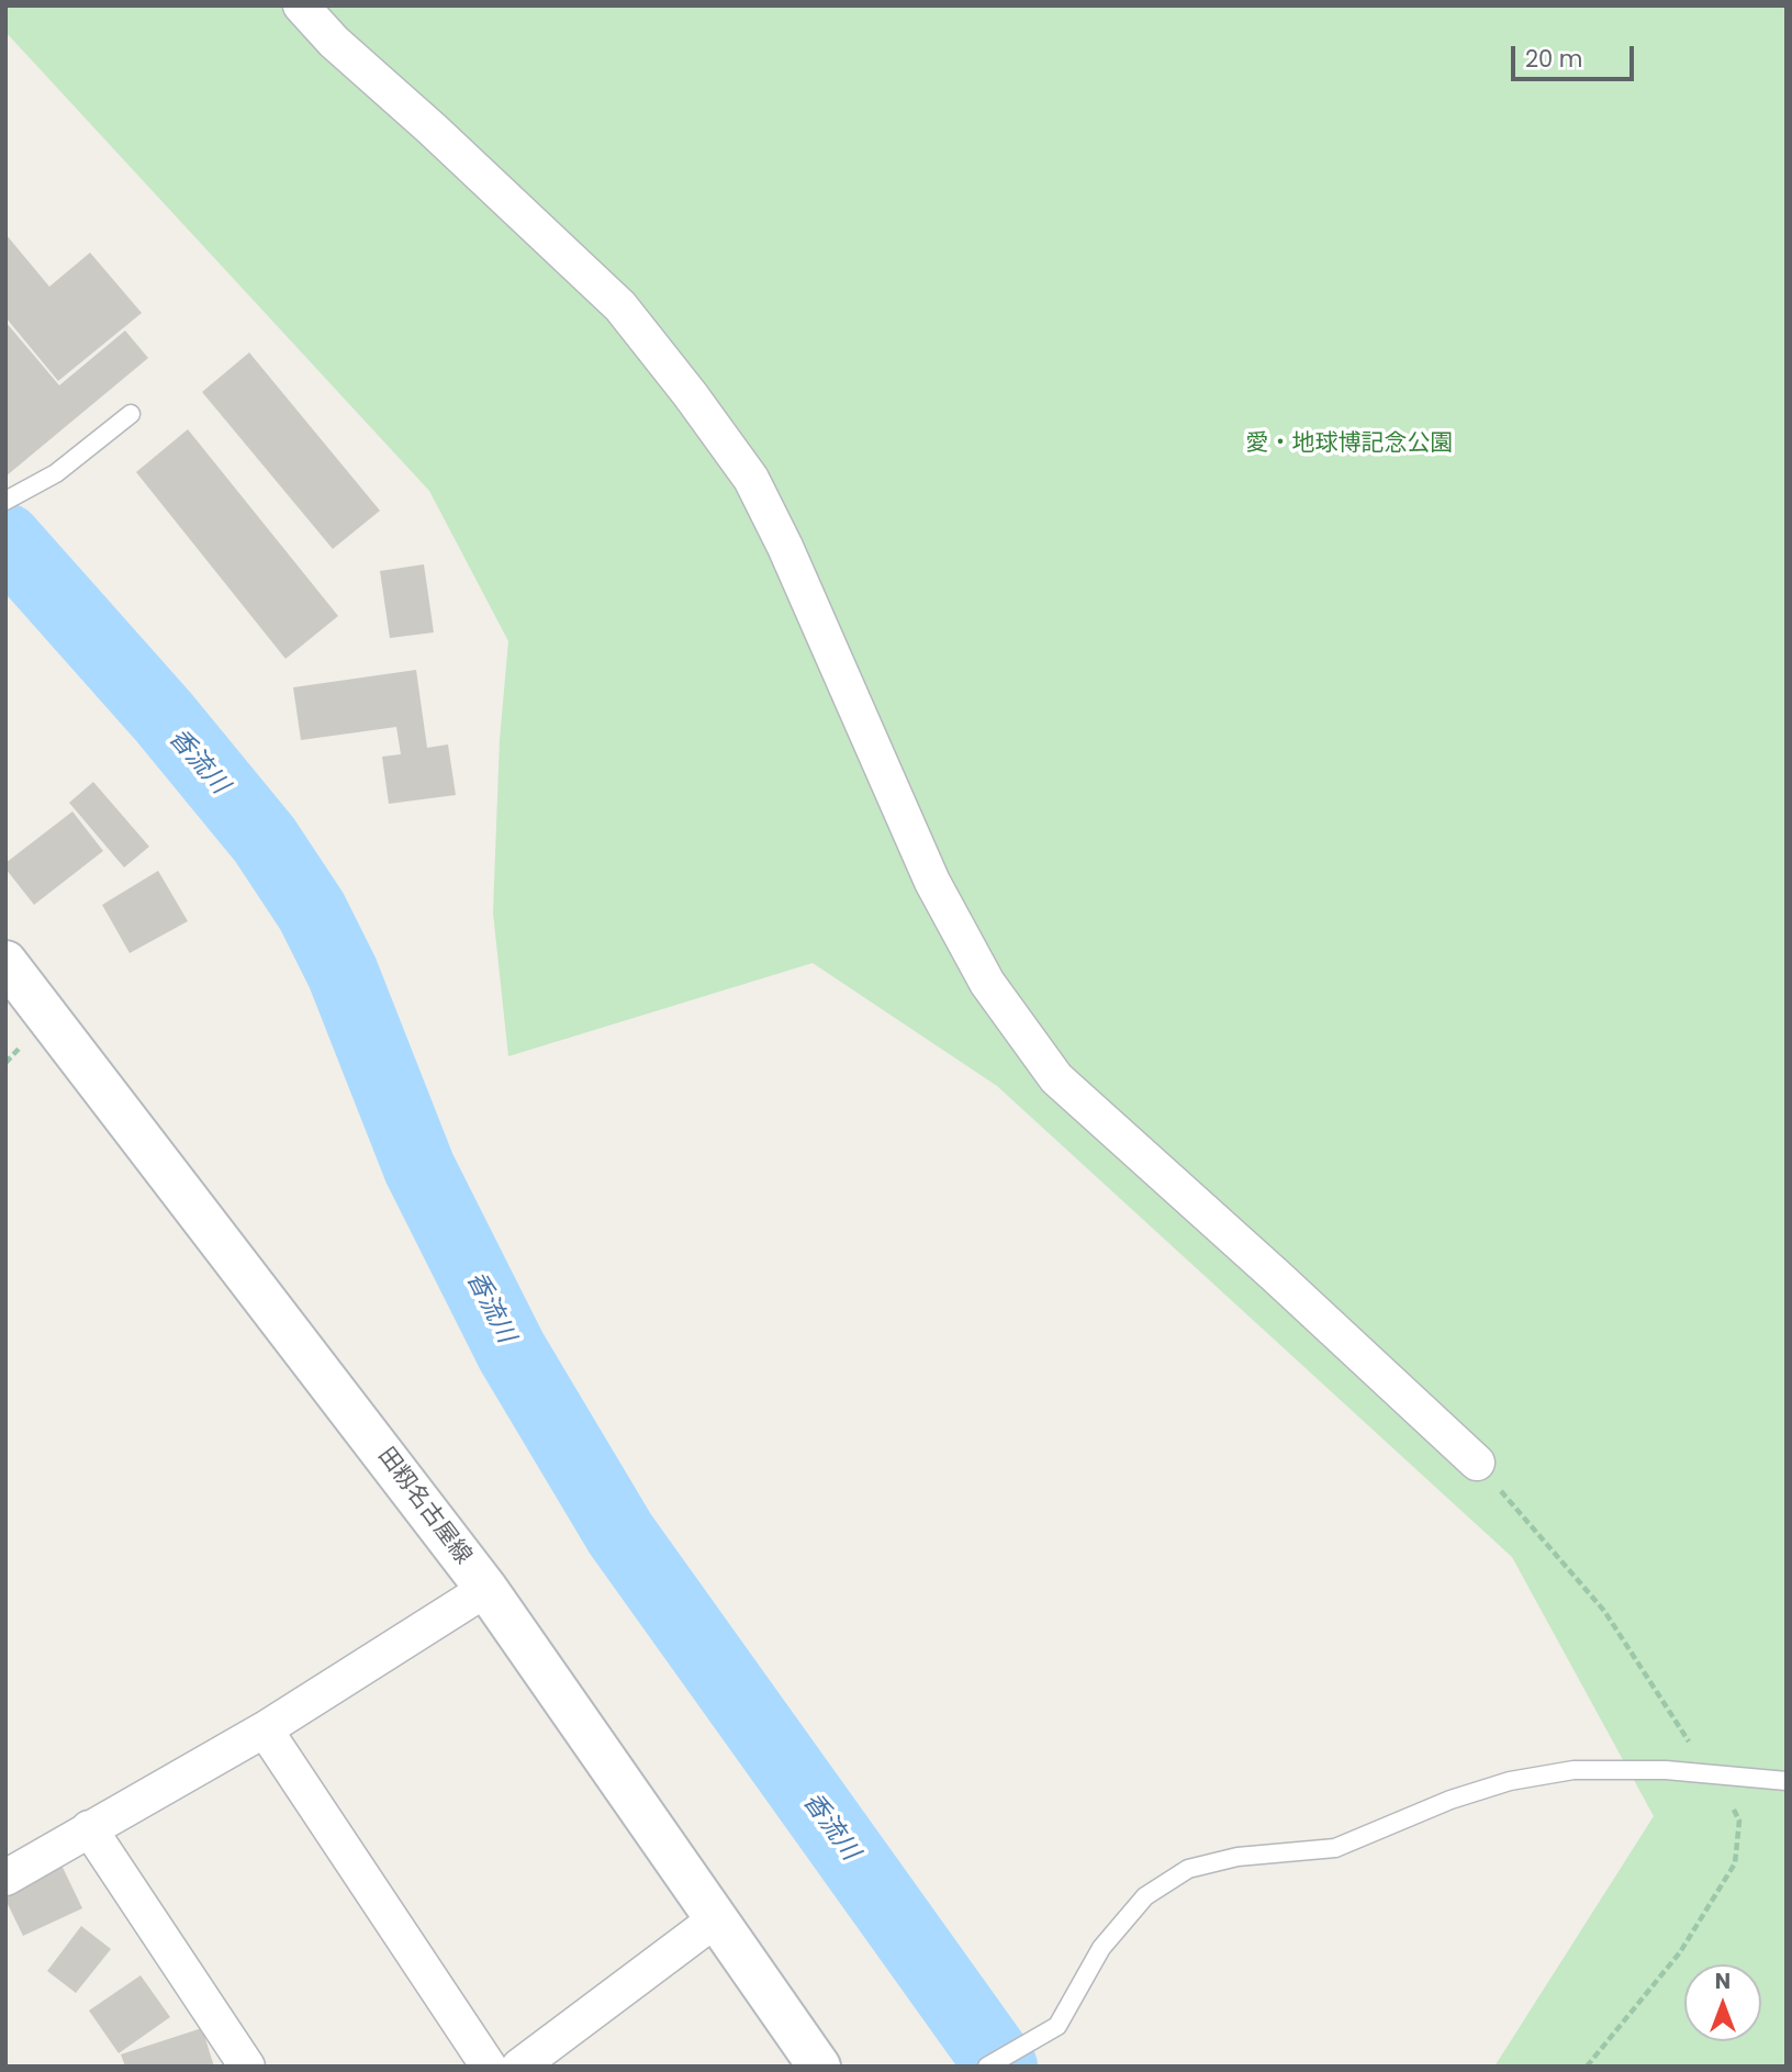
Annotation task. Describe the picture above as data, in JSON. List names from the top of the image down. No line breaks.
{"streets":{"main road":["田籾名古屋線"]},"water":["香流川"],"parks":["愛・地球博記念公園"],"scale_bar":"20 m","north":"top"}
